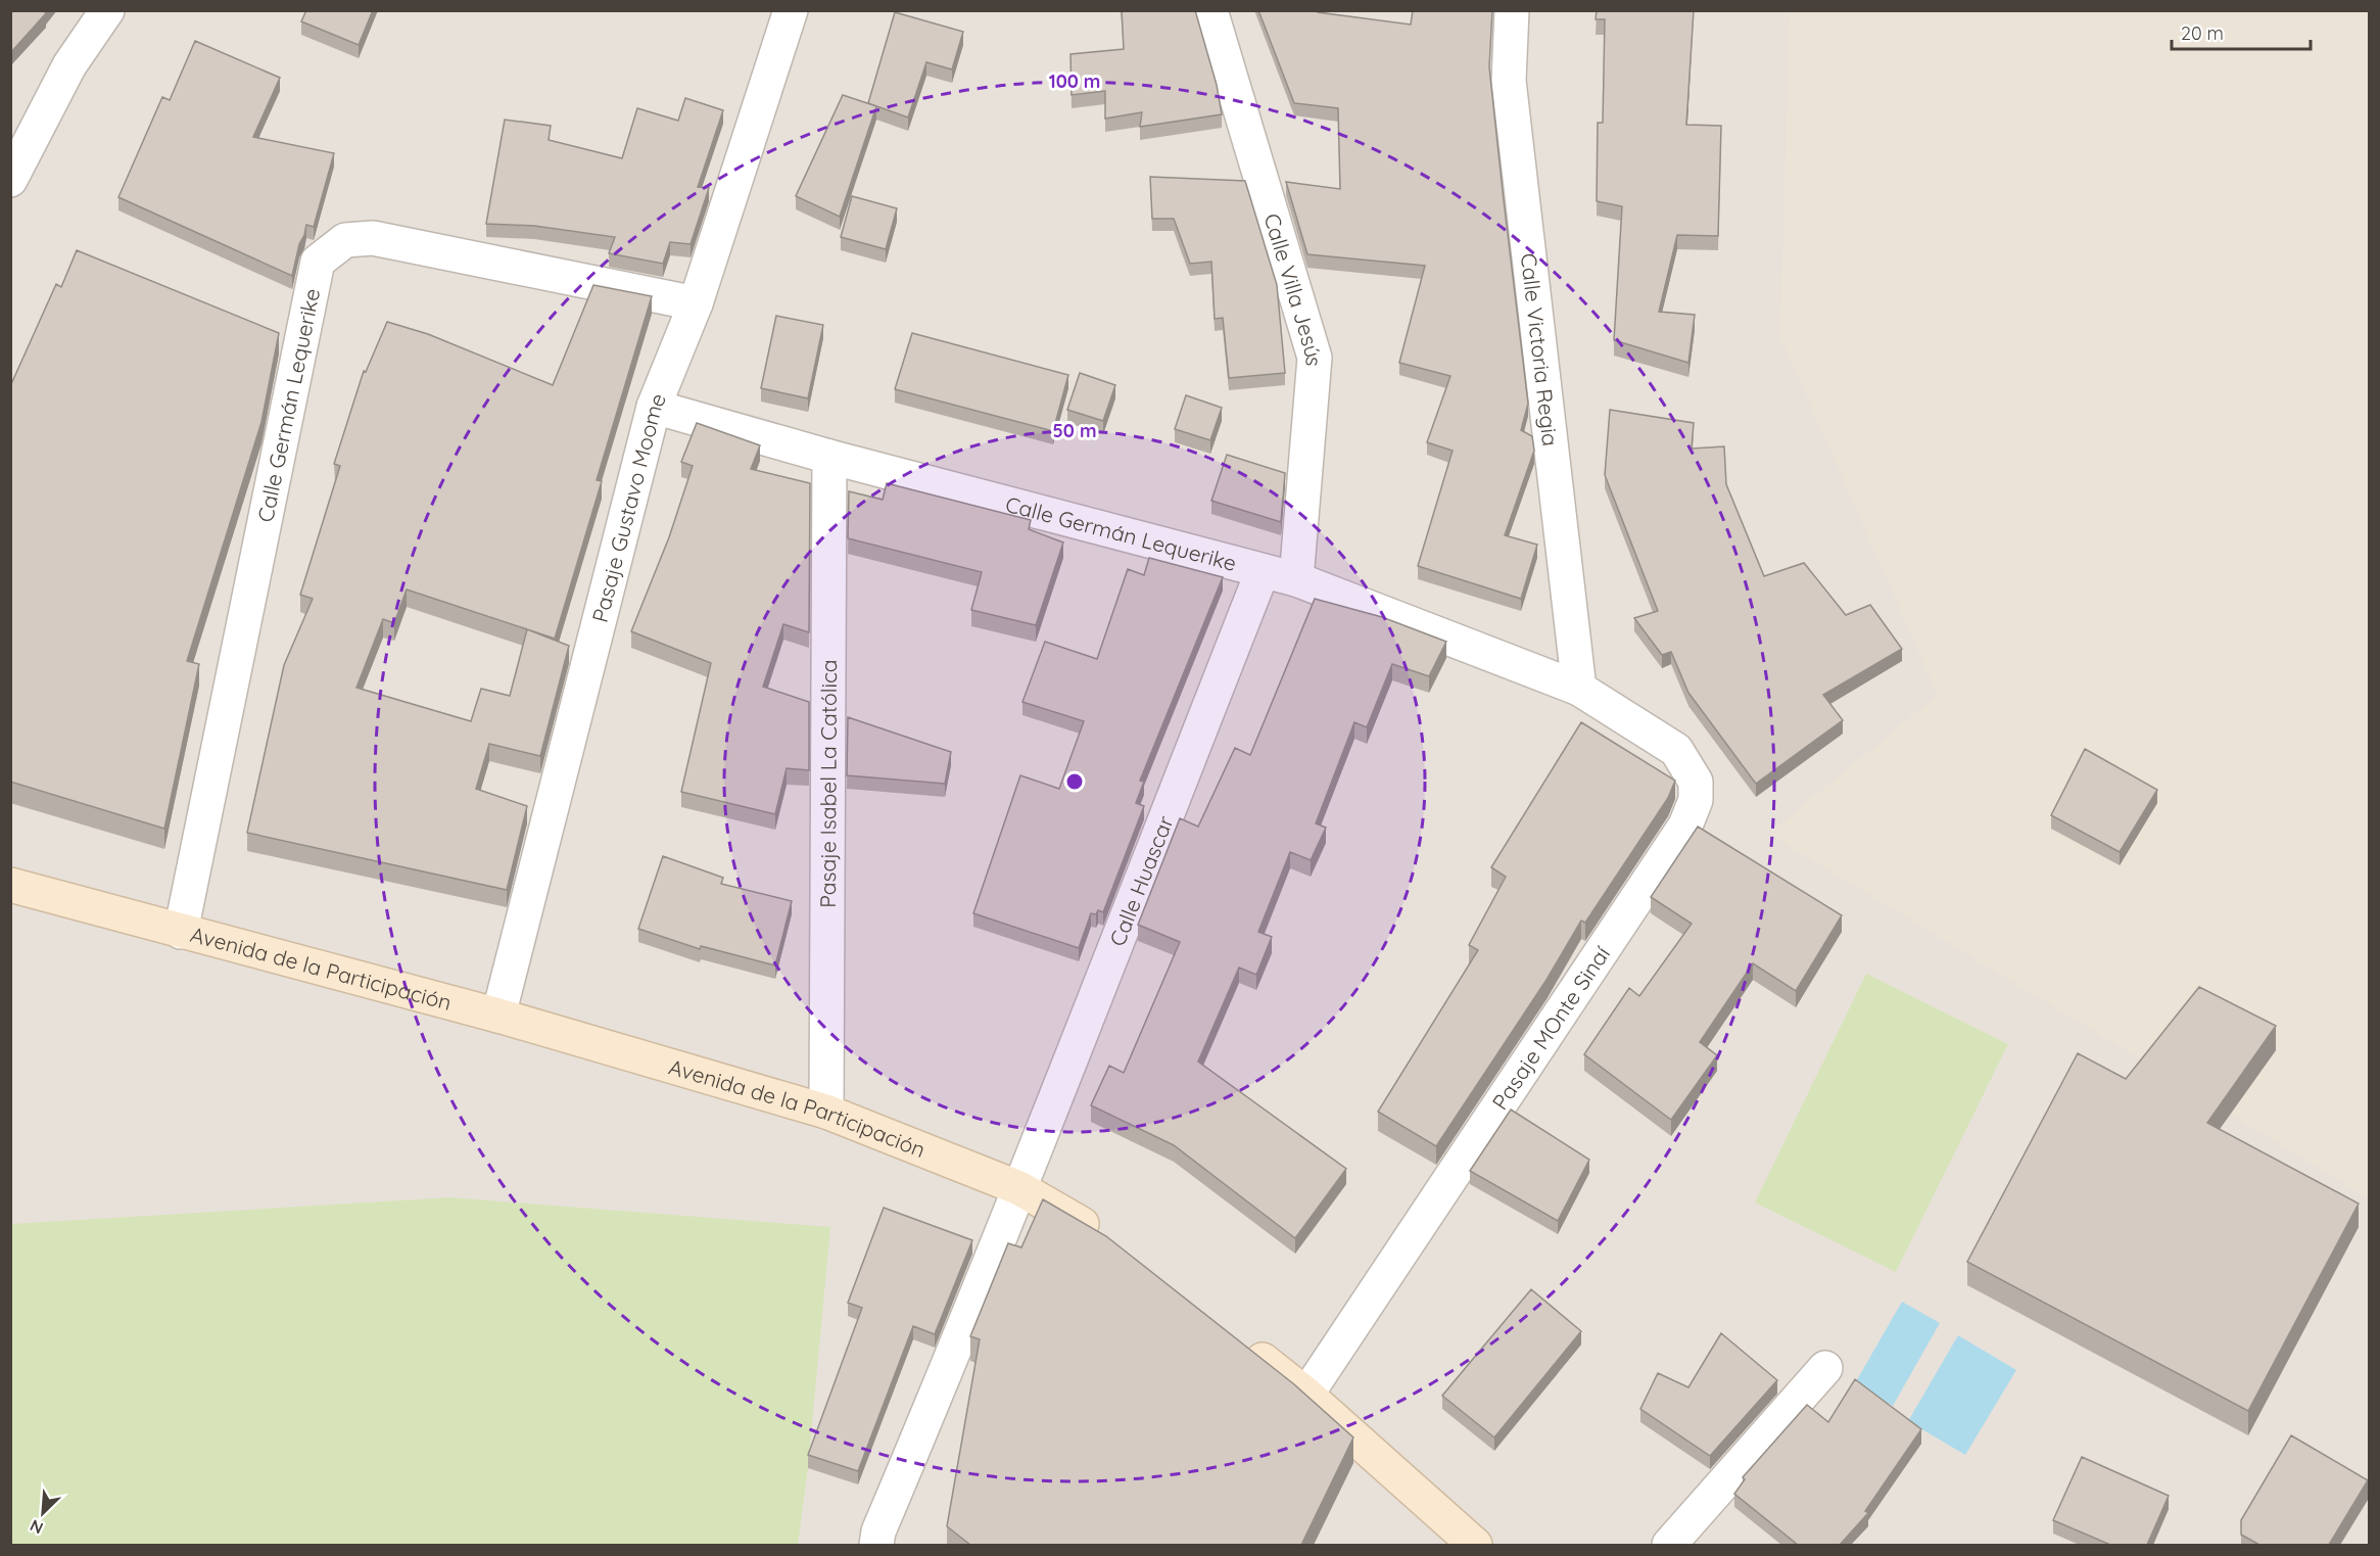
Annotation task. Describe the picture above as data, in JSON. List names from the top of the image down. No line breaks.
{"streets":{"main road":["Avenida de la Participación"],"street":["Calle Villa Jesús","Calle Victoria Regia","Calle Germán Lequerike","Pasaje Gustavo Moome","Pasaje Isabel La Católica","Calle Huascar","Pasaje MOnte Sinaí"]},"crossings":[["Calle Villa Jesús","Calle Germán Lequerike"],["Calle Victoria Regia","Calle Germán Lequerike"],["Calle Victoria Regia","Pasaje MOnte Sinaí"],["Calle Germán Lequerike","Pasaje Gustavo Moome"],["Calle Germán Lequerike","Pasaje Isabel La Católica"],["Calle Germán Lequerike","Calle Huascar"],["Calle Germán Lequerike","Avenida de la Participación"],["Calle Germán Lequerike","Pasaje MOnte Sinaí"],["Pasaje Gustavo Moome","Avenida de la Participación"],["Pasaje Isabel La Católica","Avenida de la Participación"],["Calle Huascar","Avenida de la Participación"]],"scale_bar":"20 m","north":"bottom left","rings":["100 m","50 m"]}
